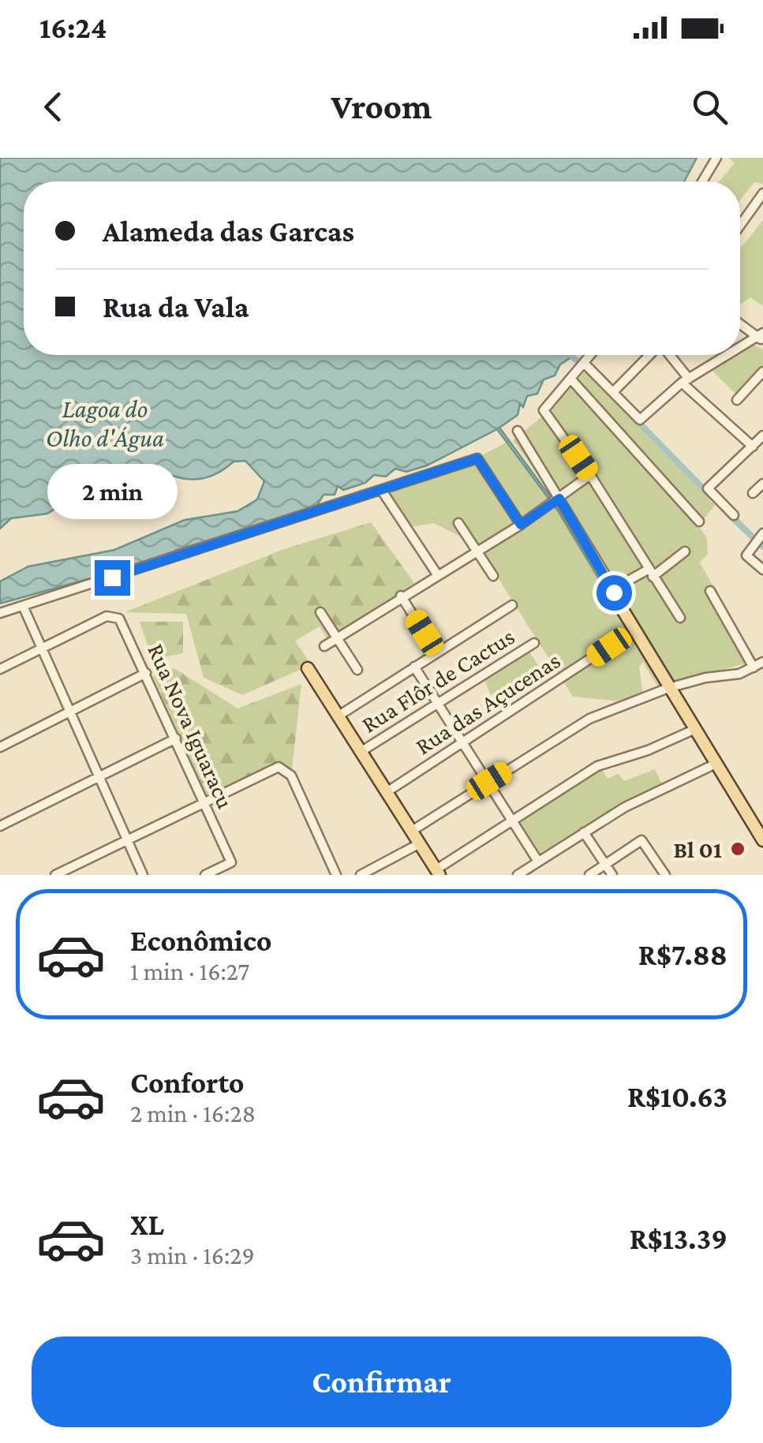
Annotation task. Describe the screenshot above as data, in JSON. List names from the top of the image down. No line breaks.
{"streets":{"street":["Rua Flôr de Cactus","Rua das Açucenas","Rua Nova Iguaracu"]},"water":["Lagoa do Olho d'Água"],"places":["Bl 01"],"page":{"status":"16:24","header":"Vroom","banner":["Alameda das Garcas","Rua da Vala"],"bubble":"2 min","list":[{"name":"Econômico","note":"1 min · 16:27","value":"R$7.88"},{"name":"Conforto","note":"2 min · 16:28","value":"R$10.63"},{"name":"XL","note":"3 min · 16:29","value":"R$13.39"}],"buttons":"Confirmar"}}
